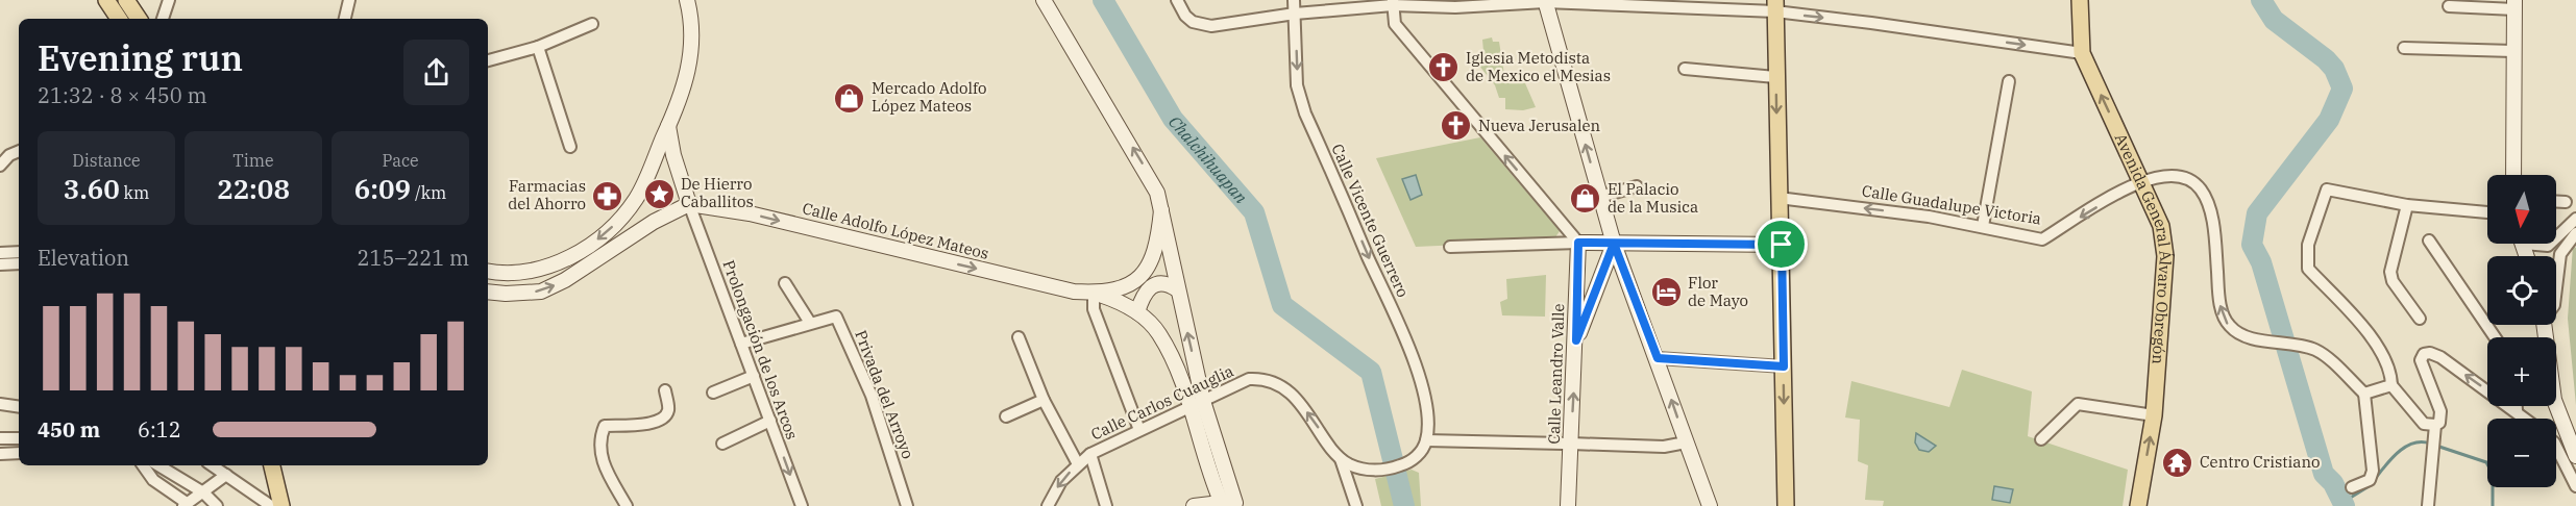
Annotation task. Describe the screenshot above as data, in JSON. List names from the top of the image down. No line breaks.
{"streets":{"main road":["Avenida General Álvaro Obregón"],"street":["Calle Guadalupe Victoria","Calle Vicente Guerrero","Calle Adolfo López Mateos","Prolongación de los Arcos","Calle Leandro Valle","Privada del Arroyo","Calle Carlos Cuauglia"]},"crossings":[["Calle Guadalupe Victoria","Avenida General Álvaro Obregón"],["Calle Vicente Guerrero","Calle Carlos Cuauglia"],["Calle Adolfo López Mateos","Prolongación de los Arcos"],["Calle Adolfo López Mateos","Calle Carlos Cuauglia"],["Prolongación de los Arcos","Privada del Arroyo"]],"one_way":["Calle Guadalupe Victoria","Calle Vicente Guerrero","Calle Adolfo López Mateos","Avenida General Álvaro Obregón"],"water":["Chalchihuapan"],"places":{"church":["Iglesia Metodista de Mexico el Mesias","Nueva Jerusalen"],"shop":["Mercado Adolfo López Mateos","El Palacio de la Musica"],"place":["De Hierro Caballitos"],"pharmacy":["Farmacias del Ahorro"],"hotel":["Flor de Mayo"],"temple":["Centro Cristiano"]},"north":"bottom","page":{"heading":["Evening run","21:32 · 8 × 450 m"],"stats":[["Distance","3.60 km"],["Time","22:08"],["Pace","6:09 /km"]],"map_buttons":["+","−"],"chart":["Elevation","215–221 m"],"list":[{"name":"450 m","note":"6:12"}]}}
